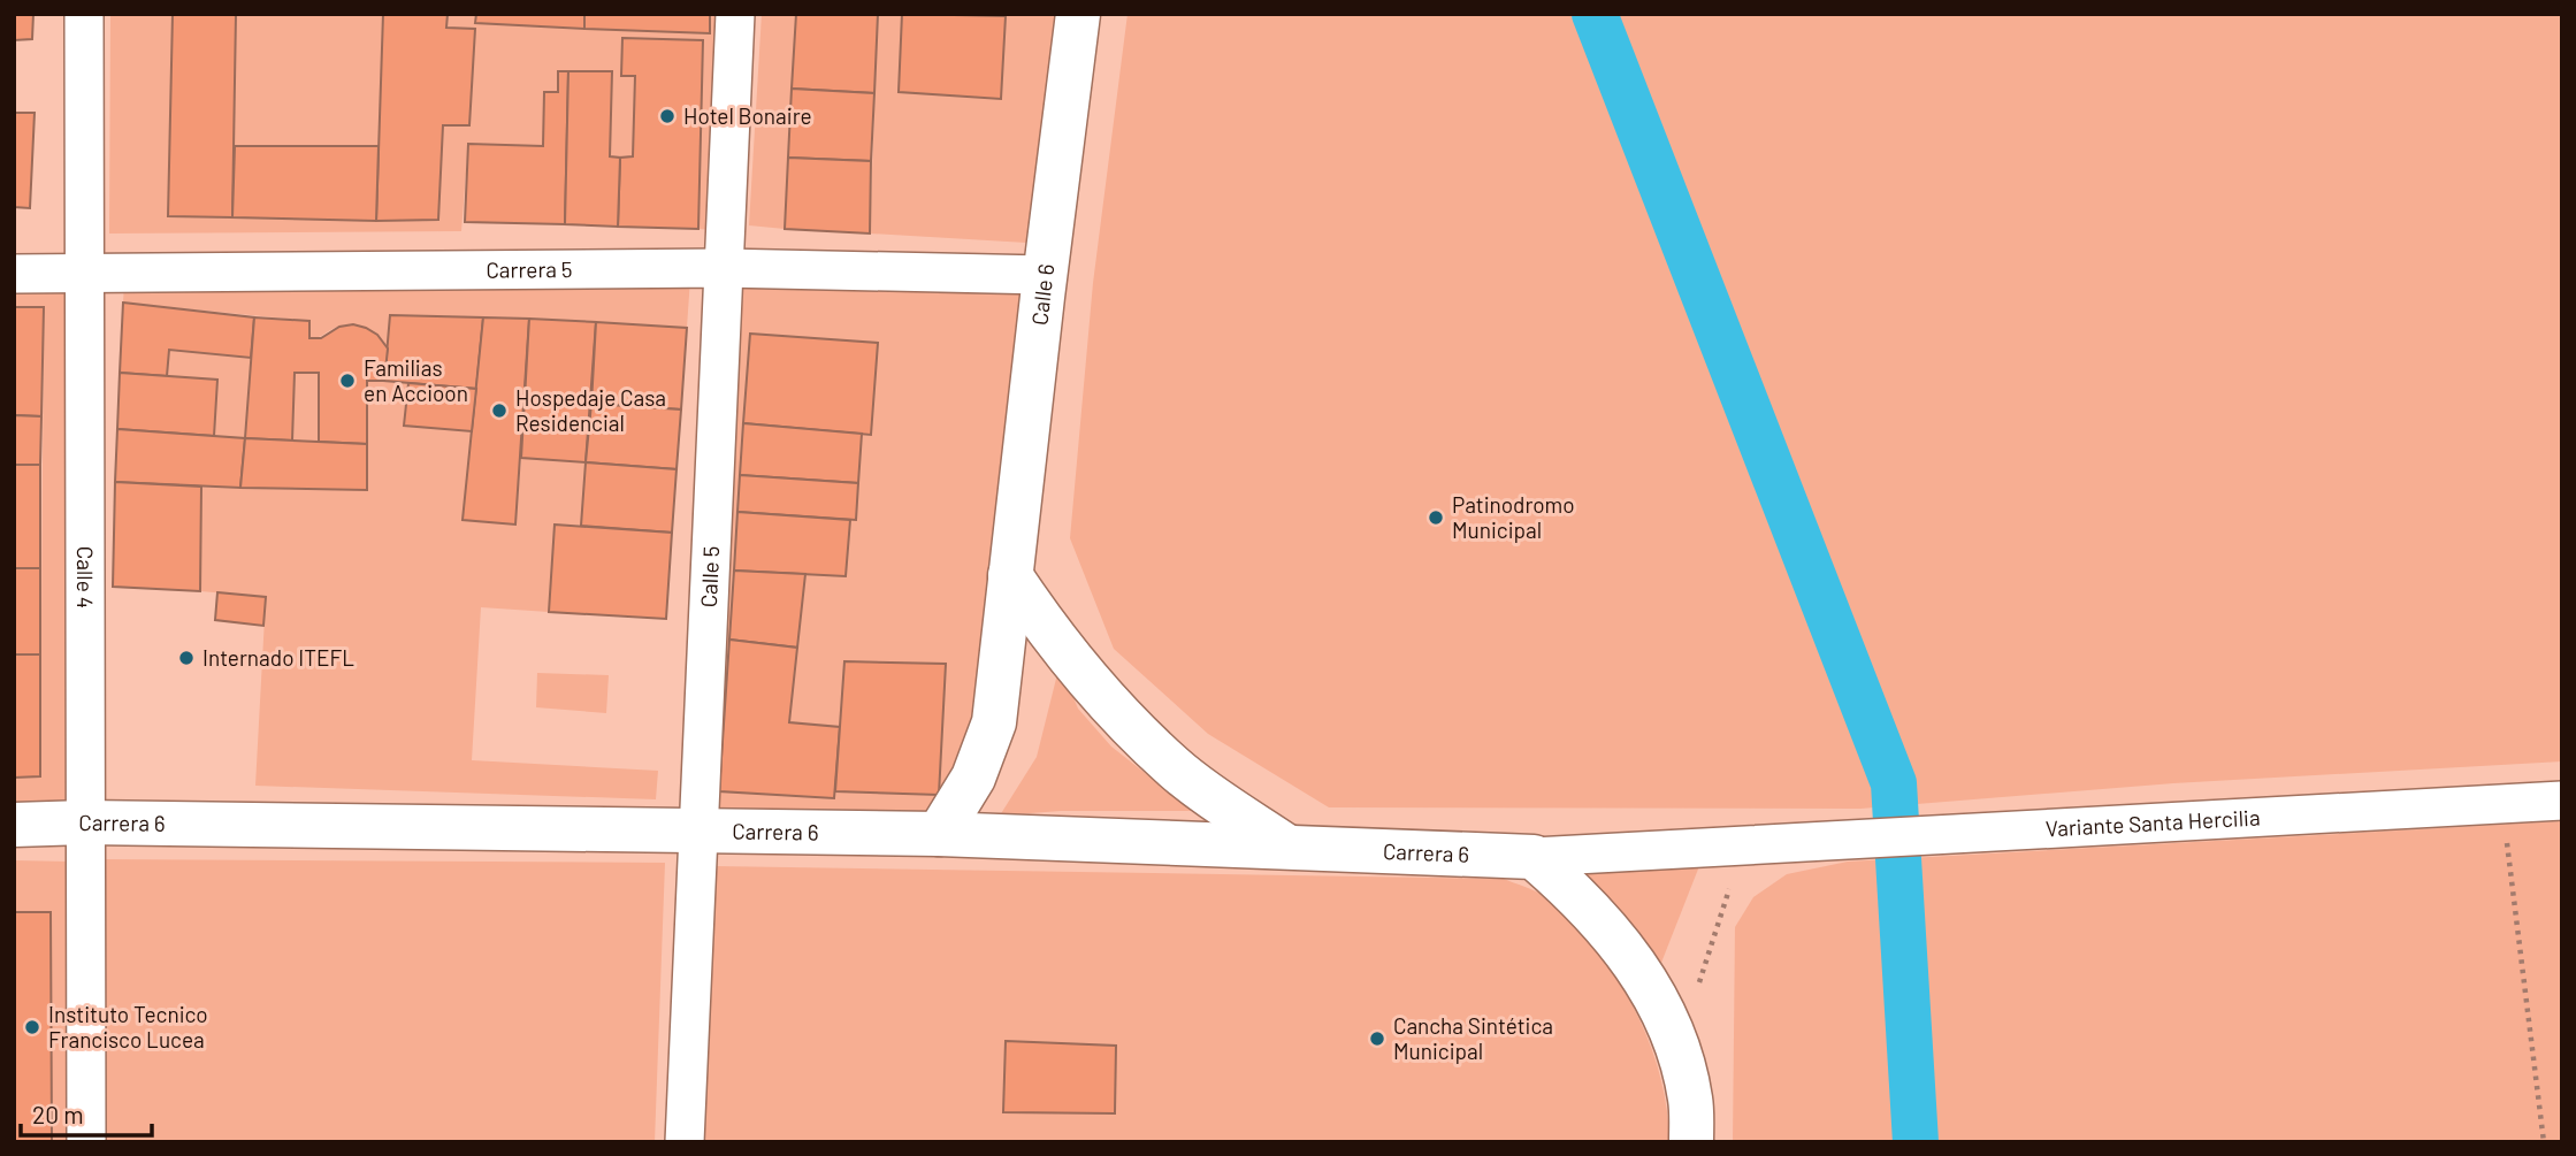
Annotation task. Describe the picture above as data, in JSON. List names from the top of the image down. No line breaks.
{"streets":{"street":["Carrera 5","Calle 6","Calle 4","Calle 5","Variante Santa Hercilia","Carrera 6"]},"crossings":[["Carrera 5","Calle 6"],["Carrera 5","Calle 4"],["Carrera 5","Calle 5"],["Calle 6","Carrera 6"],["Calle 4","Carrera 6"],["Calle 5","Carrera 6"],["Variante Santa Hercilia","Carrera 6"]],"places":["Hotel Bonaire","Familias en Accioon","Hospedaje Casa Residencial","Patinodromo Municipal","Internado ITEFL","Instituto Tecnico Francisco Lucea","Cancha Sintética Municipal"],"scale_bar":"20 m"}
